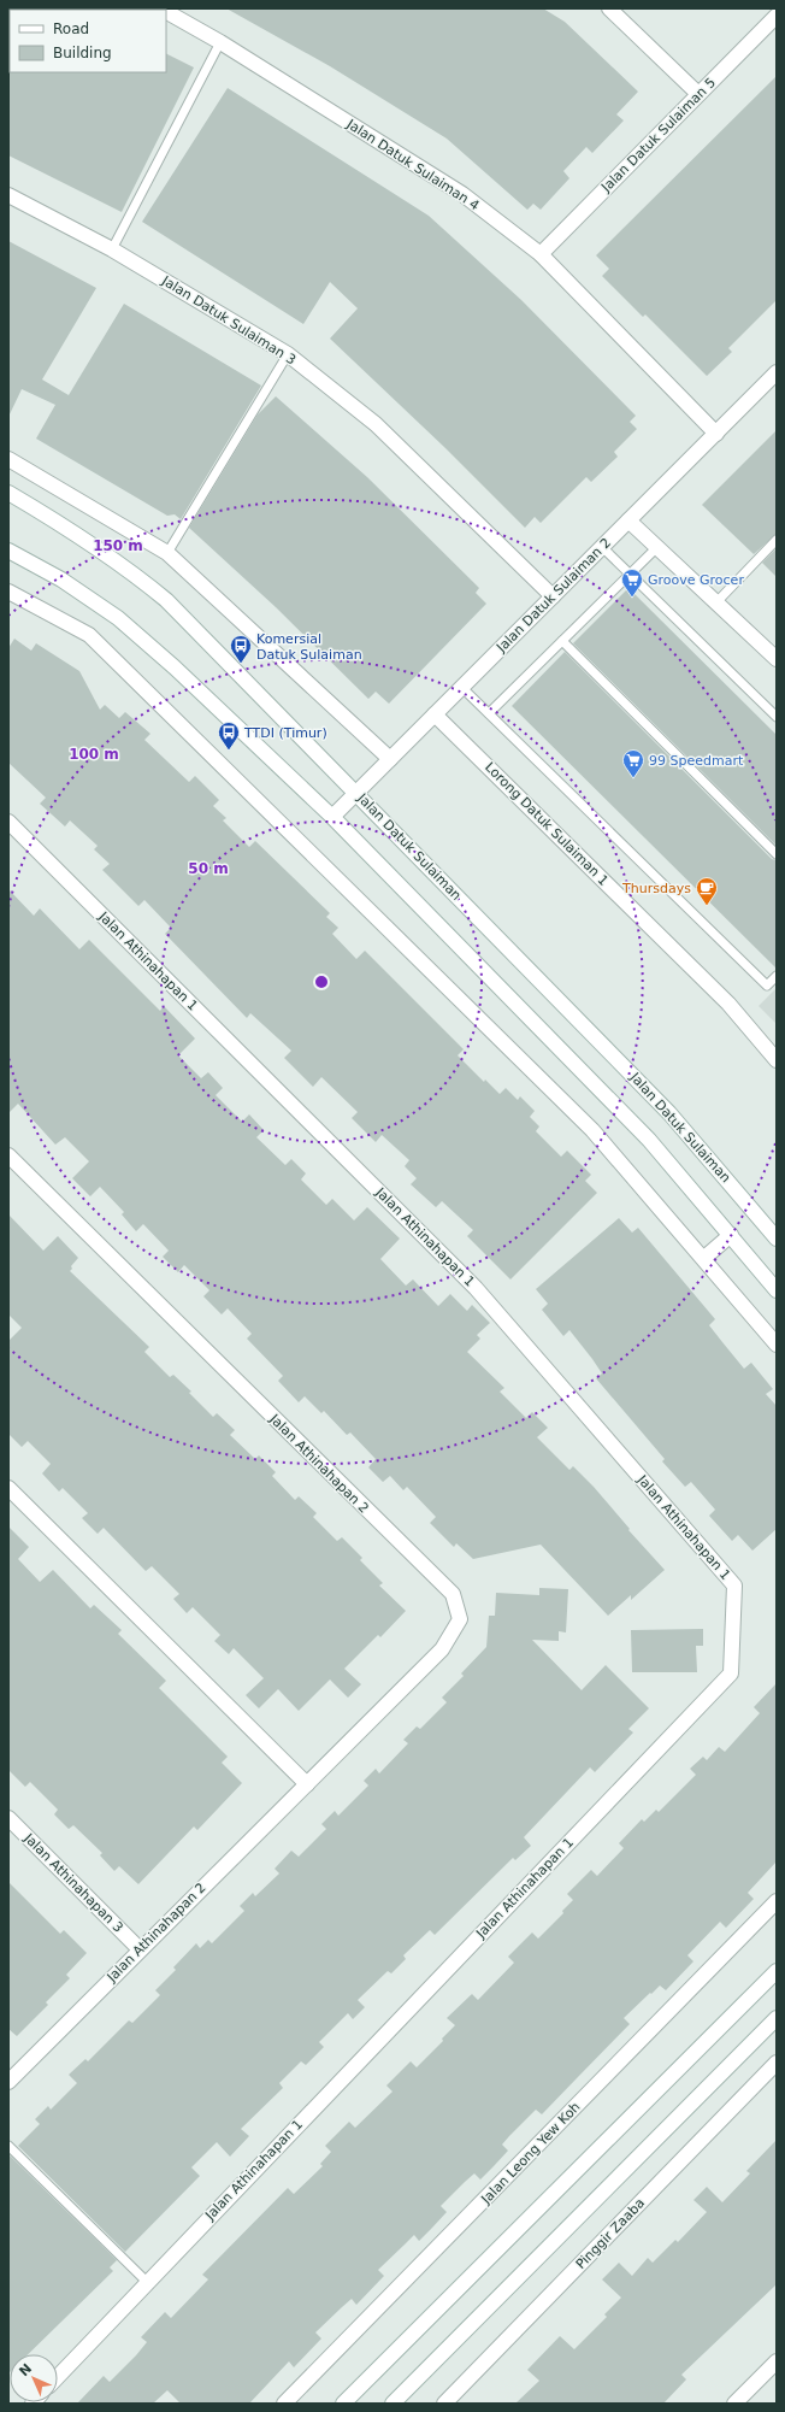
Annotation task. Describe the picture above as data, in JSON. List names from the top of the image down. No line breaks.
{"streets":{"street":["Jalan Datuk Sulaiman 5","Jalan Datuk Sulaiman 4","Jalan Datuk Sulaiman 3","Jalan Datuk Sulaiman 2","Lorong Datuk Sulaiman 1","Jalan Datuk Sulaiman","Jalan Athinahapan 1","Jalan Athinahapan 2","Jalan Athinahapan 3","Jalan Leong Yew Koh","Pinggir Zaaba"]},"crossings":[["Jalan Datuk Sulaiman 5","Jalan Datuk Sulaiman 4"],["Jalan Datuk Sulaiman 4","Jalan Datuk Sulaiman 2"],["Jalan Datuk Sulaiman 3","Jalan Datuk Sulaiman 2"],["Jalan Datuk Sulaiman 2","Lorong Datuk Sulaiman 1"],["Jalan Datuk Sulaiman 2","Jalan Datuk Sulaiman"],["Jalan Athinahapan 2","Jalan Athinahapan 3"]],"places":{"supermarket":["Groove Grocer","99 Speedmart"],"bus stop":["Komersial Datuk Sulaiman","TTDI (Timur)"],"cafe":["Thursdays"]},"legend":["Road","Building"],"north":"top left","rings":["150 m","100 m","50 m"]}
